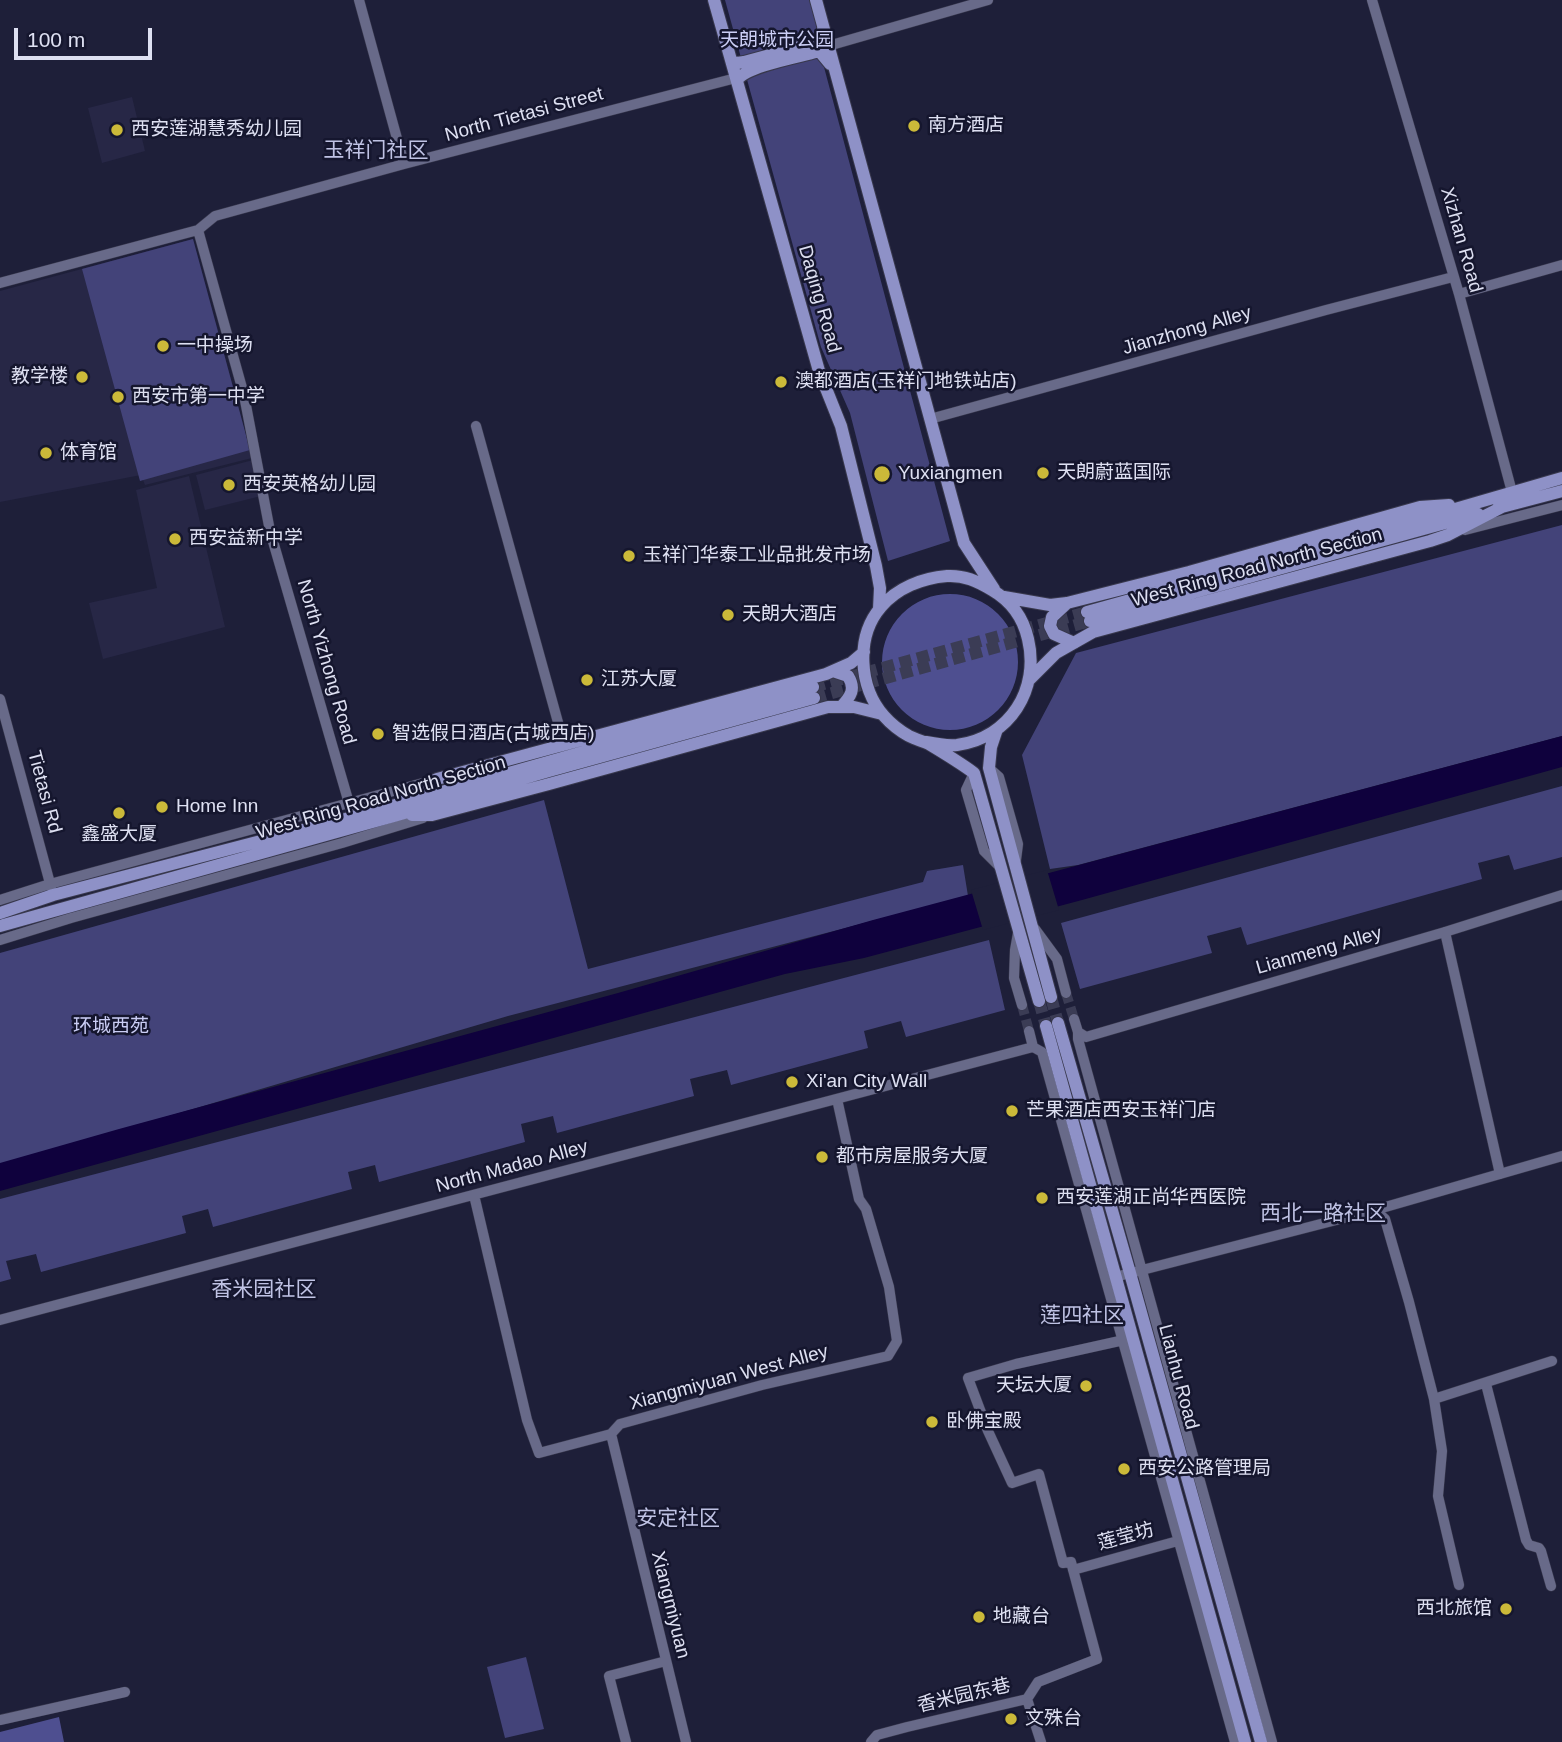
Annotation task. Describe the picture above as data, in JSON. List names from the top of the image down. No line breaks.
{"streets":{"main road":["Daqing Road","West Ring Road North Section","Lianhu Road"],"street":["North Tietasi Street","Xizhan Road","Jianzhong Alley","North Yizhong Road","Tietasi Rd","Lianmeng Alley","North Madao Alley","Xiangmiyuan West Alley","莲莹坊","Xiangmiyuan","香米园东巷"]},"crossings":[["North Tietasi Street","Daqing Road"],["North Tietasi Street","North Yizhong Road"],["Xizhan Road","Jianzhong Alley"],["Xizhan Road","West Ring Road North Section"],["Daqing Road","West Ring Road North Section"],["West Ring Road North Section","North Yizhong Road"],["West Ring Road North Section","Tietasi Rd"],["North Madao Alley","Xiangmiyuan West Alley"],["Lianhu Road","莲莹坊"],["Xiangmiyuan West Alley","Xiangmiyuan"],["莲莹坊","香米园东巷"]],"districts":["玉祥门社区","西北一路社区","香米园社区","莲四社区","安定社区"],"parks":["天朗城市公园","环城西苑"],"places":["南方酒店","西安莲湖慧秀幼儿园","一中操场","教学楼","澳都酒店(玉祥门地铁站店)","西安市第一中学","体育馆","天朗蔚蓝国际","Yuxiangmen","西安英格幼儿园","西安益新中学","玉祥门华泰工业品批发市场","天朗大酒店","江苏大厦","智选假日酒店(古城西店)","Home Inn","鑫盛大厦","Xi'an City Wall","芒果酒店西安玉祥门店","都市房屋服务大厦","西安莲湖正尚华西医院","天坛大厦","卧佛宝殿","西安公路管理局","西北旅馆","地藏台","文殊台"],"scale_bar":"100 m"}
